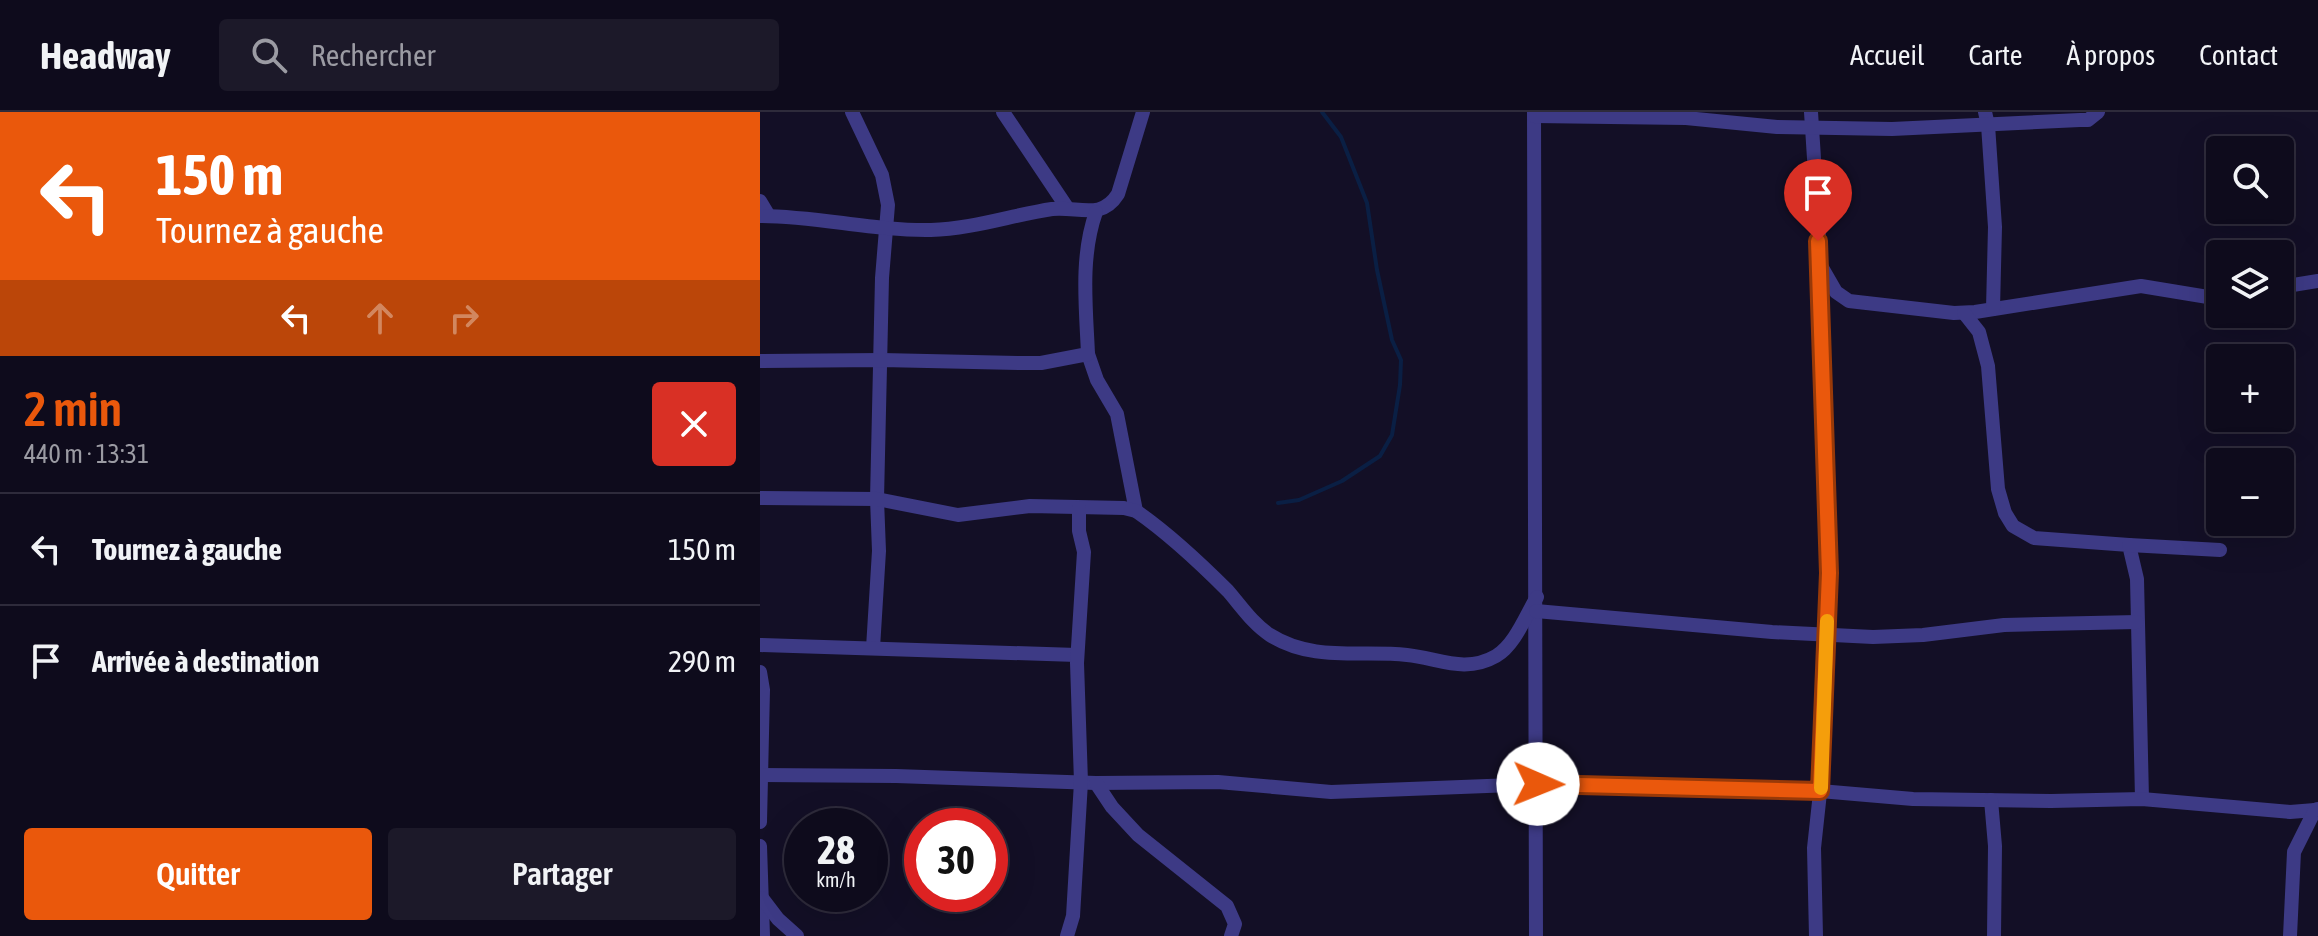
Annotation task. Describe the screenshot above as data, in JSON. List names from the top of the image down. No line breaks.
{"page":{"header":"Headway","search":"Rechercher","nav":["Accueil","Carte","À propos","Contact"],"turn":["150 m","Tournez à gauche"],"map_buttons":["+","−"],"heading":["2 min","440 m · 13:31"],"list":[{"name":"Tournez à gauche","value":"150 m"},{"name":"Arrivée à destination","value":"290 m"}],"speed":"28 km/h","limit":"30","buttons":["Quitter","Partager"]}}
